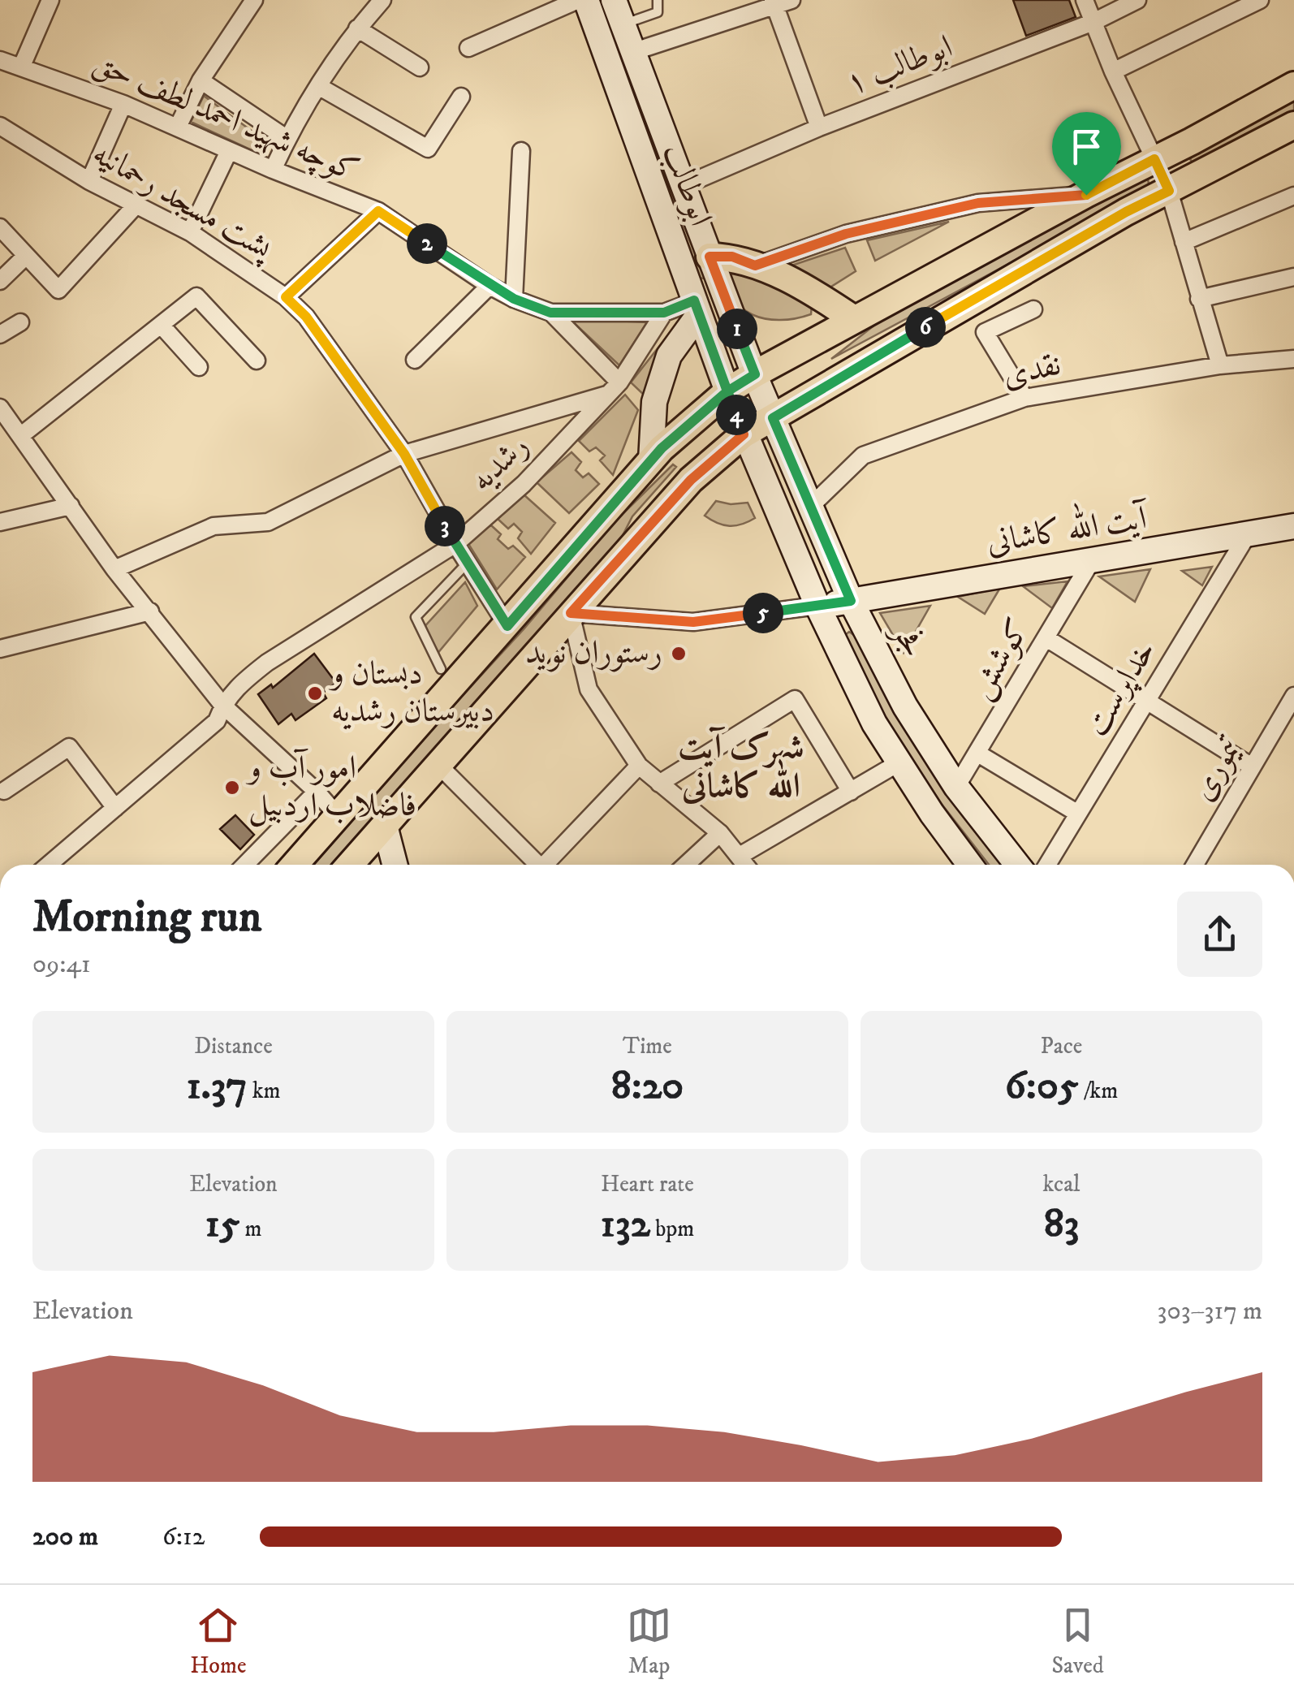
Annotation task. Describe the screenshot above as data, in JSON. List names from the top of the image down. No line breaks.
{"streets":{"main road":["ابوطالب","آیت الله کاشانی","فجر"],"street":["ابوطالب ۱","کوچه شهید احمد لطف حق","پشت مسجد رحمانیه","نقدی","رشدیه","کوشش","خداپرست","تیموری"]},"crossings":[["ابوطالب ۱","ابوطالب"],["کوچه شهید احمد لطف حق","ابوطالب"],["کوچه شهید احمد لطف حق","رشدیه"],["ابوطالب","فجر"],["پشت مسجد رحمانیه","رشدیه"],["نقدی","فجر"],["آیت الله کاشانی","فجر"],["آیت الله کاشانی","کوشش"],["آیت الله کاشانی","خداپرست"],["فجر","کوشش"]],"districts":["شهرک آیت الله کاشانی"],"places":["رستوران نوید","دبستان و دبیرستان رشدیه","امور آب و فاضلاب اردبیل"],"page":{"pins":["2","6","1","4","3","5"],"heading":["Morning run","09:41"],"stats":[["Distance","1.37 km"],["Time","8:20"],["Pace","6:05 /km"],["Elevation","15 m"],["Heart rate","132 bpm"],["kcal","83"]],"chart":["Elevation","303–317 m"],"list":[{"name":"200 m","note":"6:12"}],"tabs":["Home","Map","Saved"]}}
